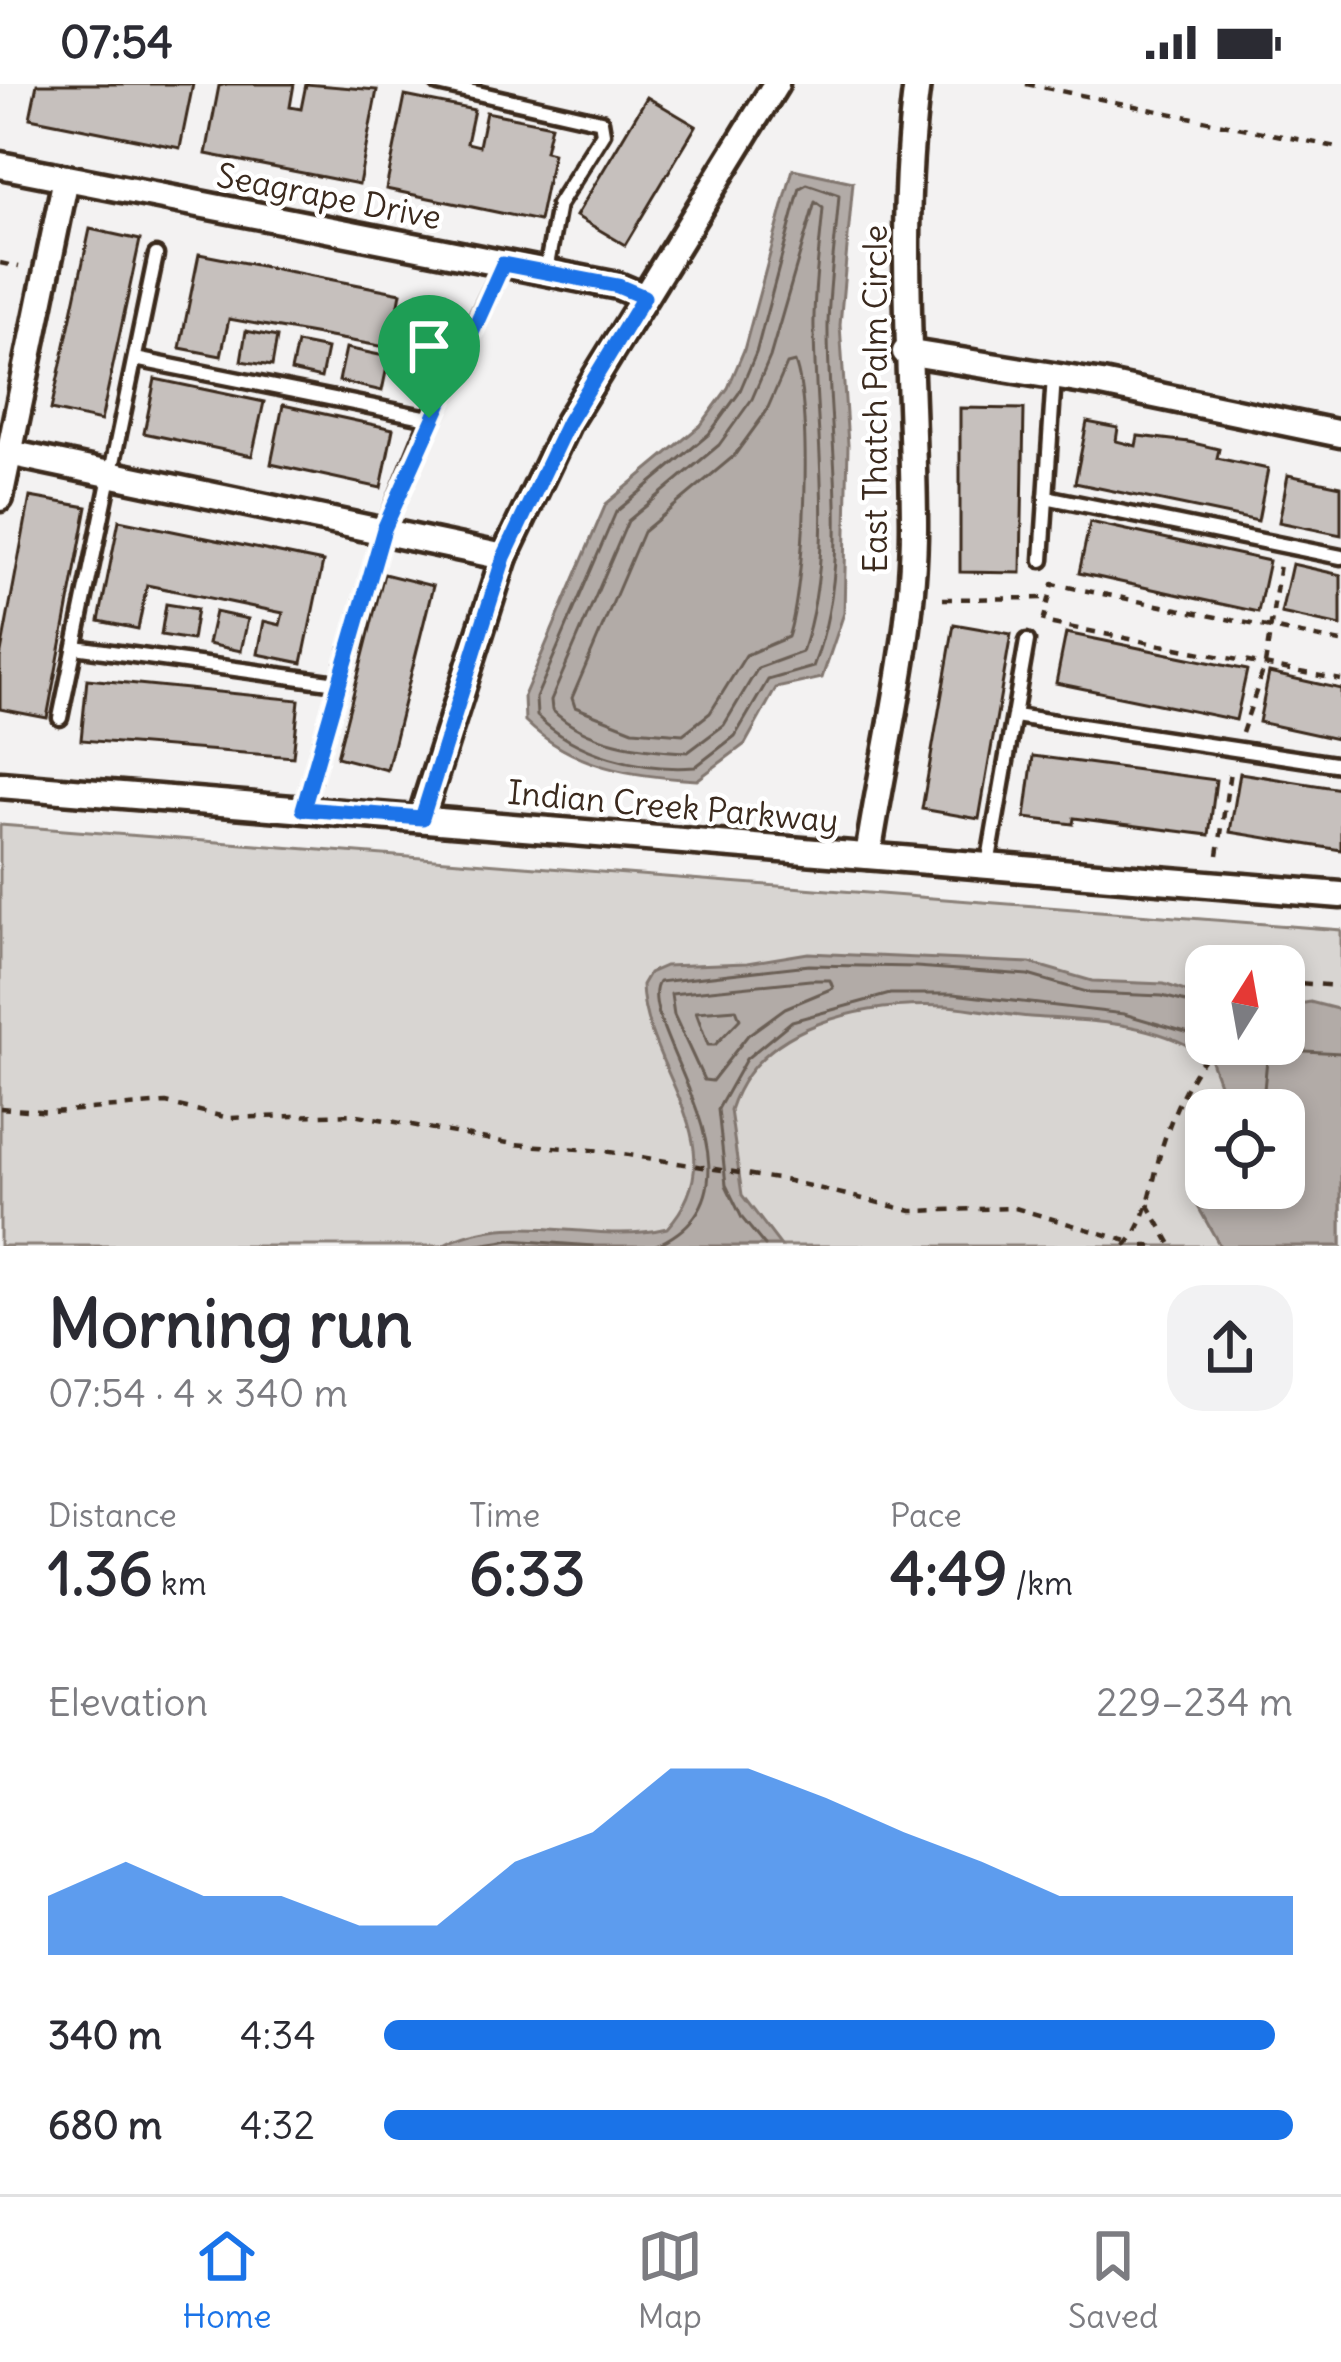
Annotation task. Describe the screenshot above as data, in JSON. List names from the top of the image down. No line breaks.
{"streets":{"street":["Seagrape Drive","East Thatch Palm Circle","Indian Creek Parkway"]},"crossings":[["East Thatch Palm Circle","Indian Creek Parkway"]],"north":"top","page":{"status":"07:54","heading":["Morning run","07:54 · 4 × 340 m"],"stats":[["Distance","1.36 km"],["Time","6:33"],["Pace","4:49 /km"]],"chart":["Elevation","229–234 m"],"list":[{"name":"340 m","note":"4:34"},{"name":"680 m","note":"4:32"}],"tabs":["Home","Map","Saved"]}}
